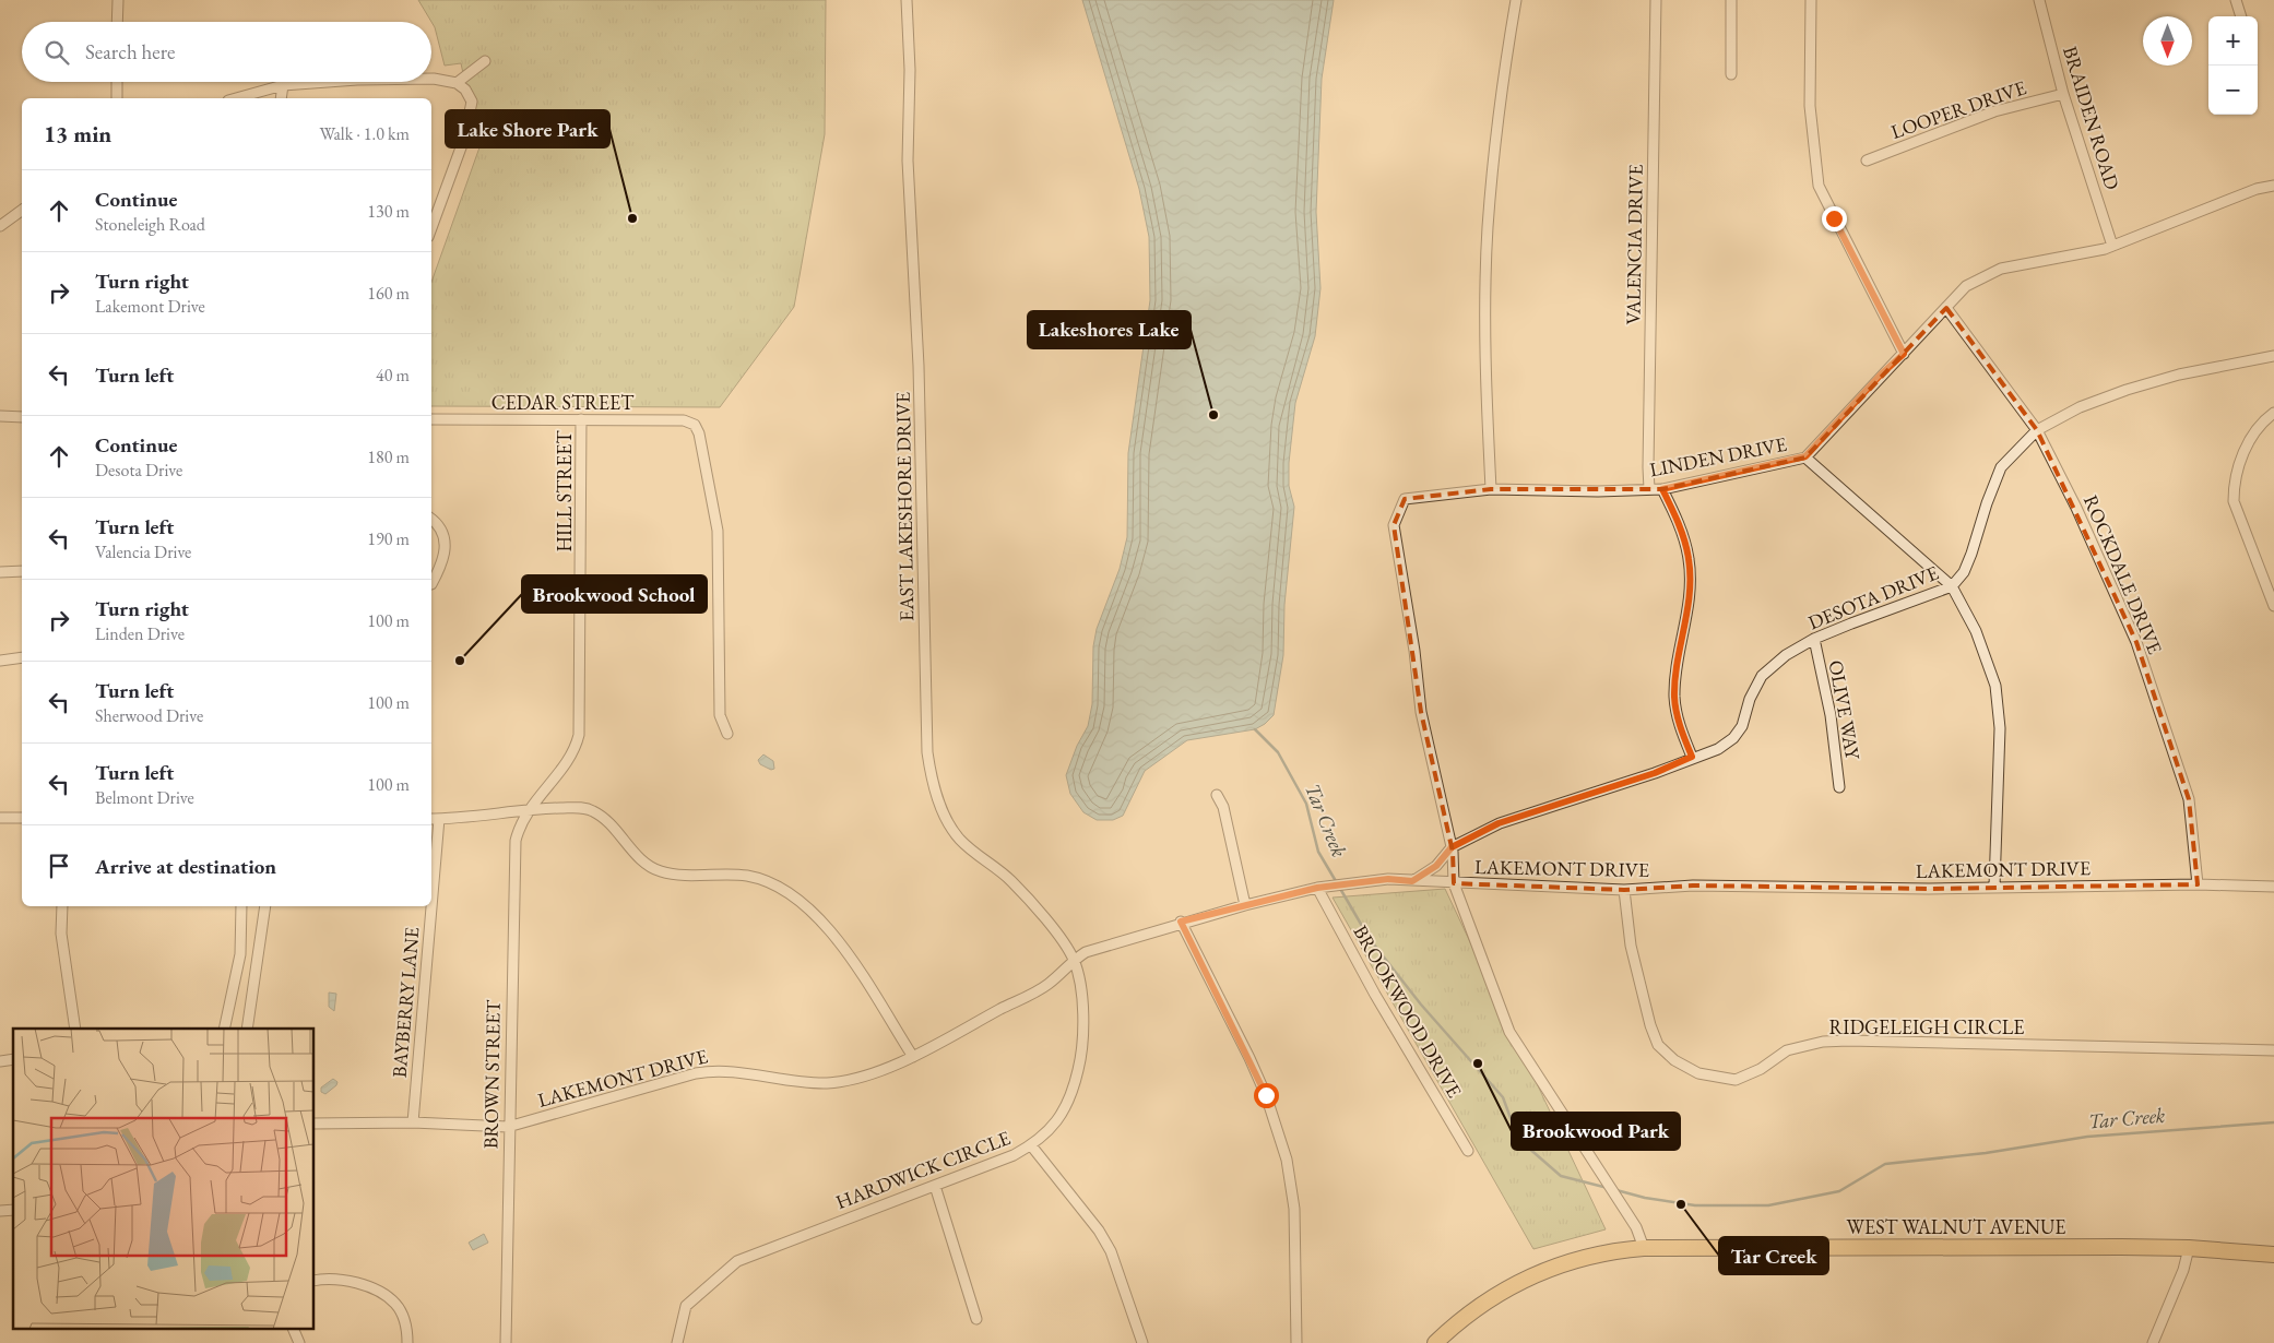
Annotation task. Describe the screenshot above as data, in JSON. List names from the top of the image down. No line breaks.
{"streets":{"main road":["WEST WALNUT AVENUE"],"street":["LOOPER DRIVE","BRAIDEN ROAD","VALENCIA DRIVE","CEDAR STREET","LINDEN DRIVE","HILL STREET","EAST LAKESHORE DRIVE","ROCKDALE DRIVE","DESOTA DRIVE","OLIVE WAY","LAKEMONT DRIVE","BAYBERRY LANE","BROOKWOOD DRIVE","RIDGELEIGH CIRCLE","BROWN STREET","HARDWICK CIRCLE"]},"crossings":[["LOOPER DRIVE","BRAIDEN ROAD"],["VALENCIA DRIVE","LINDEN DRIVE"],["CEDAR STREET","HILL STREET"],["LINDEN DRIVE","DESOTA DRIVE"],["LINDEN DRIVE","LAKEMONT DRIVE"],["HILL STREET","BROWN STREET"],["EAST LAKESHORE DRIVE","LAKEMONT DRIVE"],["EAST LAKESHORE DRIVE","HARDWICK CIRCLE"],["ROCKDALE DRIVE","DESOTA DRIVE"],["ROCKDALE DRIVE","LAKEMONT DRIVE"],["DESOTA DRIVE","OLIVE WAY"],["LAKEMONT DRIVE","BAYBERRY LANE"],["LAKEMONT DRIVE","BROOKWOOD DRIVE"],["LAKEMONT DRIVE","RIDGELEIGH CIRCLE"],["LAKEMONT DRIVE","BROWN STREET"],["LAKEMONT DRIVE","HARDWICK CIRCLE"]],"water":["Tar Creek"],"places":["Lake Shore Park","Lakeshores Lake","Brookwood School","Brookwood Park","Tar Creek"],"north":"bottom","page":{"map_buttons":["+","−"],"search":"Search here","heading":["13 min","Walk · 1.0 km"],"list":[["Continue","Stoneleigh Road","130 m"],["Turn right","Lakemont Drive","160 m"],["Turn left","40 m"],["Continue","Desota Drive","180 m"],["Turn left","Valencia Drive","190 m"],["Turn right","Linden Drive","100 m"],["Turn left","Sherwood Drive","100 m"],["Turn left","Belmont Drive","100 m"],"Arrive at destination"]}}
